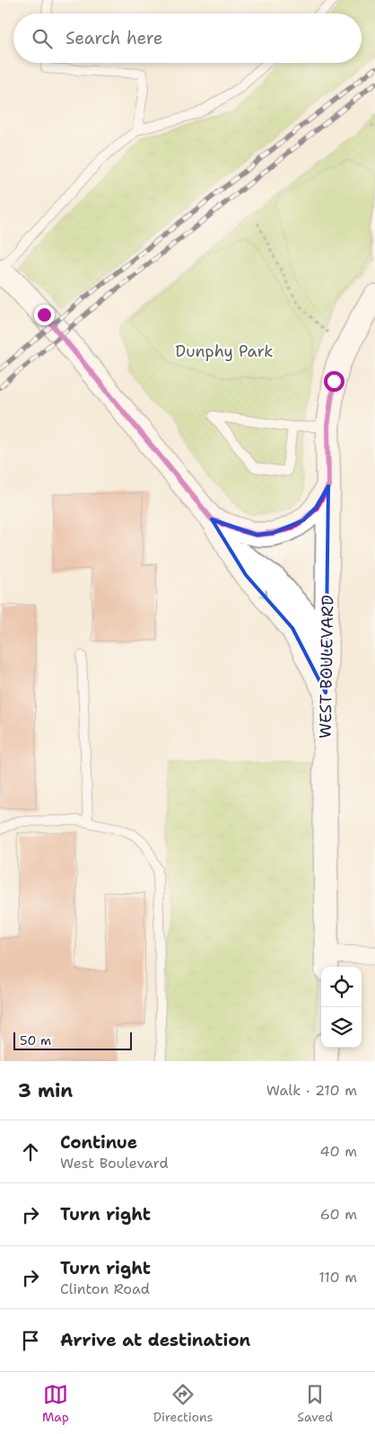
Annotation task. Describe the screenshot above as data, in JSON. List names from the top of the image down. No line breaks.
{"streets":{"street":["WEST BOULEVARD"]},"parks":["Dunphy Park"],"scale_bar":"50 m","page":{"search":"Search here","scale":"50 m","heading":["3 min","Walk · 210 m"],"list":[["Continue","West Boulevard","40 m"],["Turn right","60 m"],["Turn right","Clinton Road","110 m"],"Arrive at destination"],"nav":["Map","Directions","Saved"]}}
